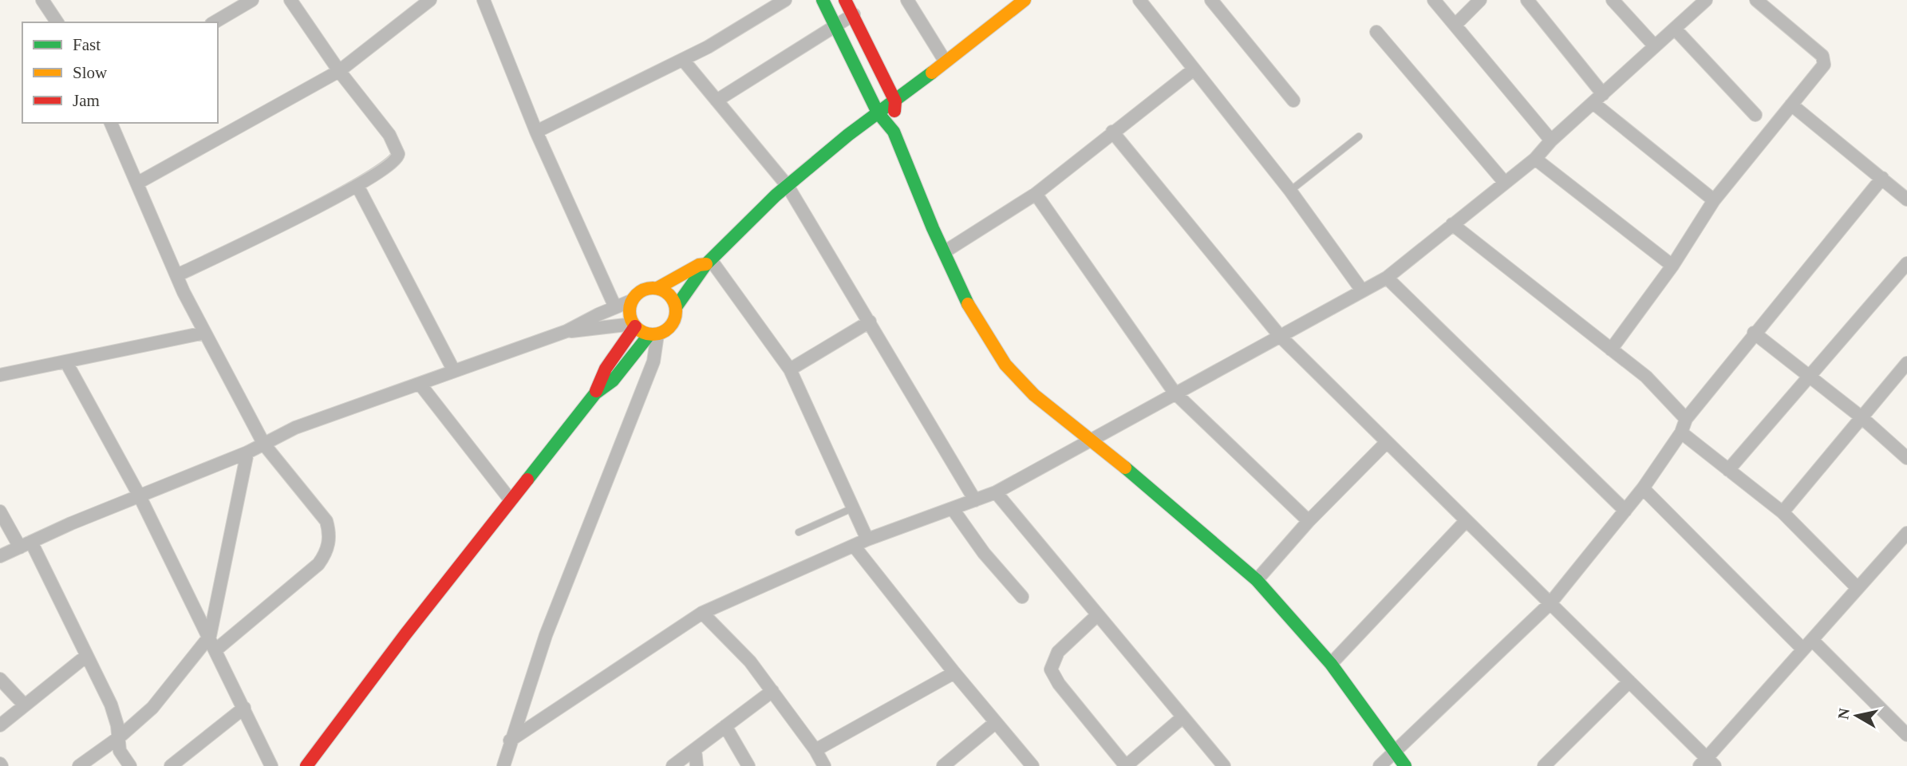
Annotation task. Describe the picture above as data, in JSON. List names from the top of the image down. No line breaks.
{"legend":["Fast","Slow","Jam"],"north":"left"}
